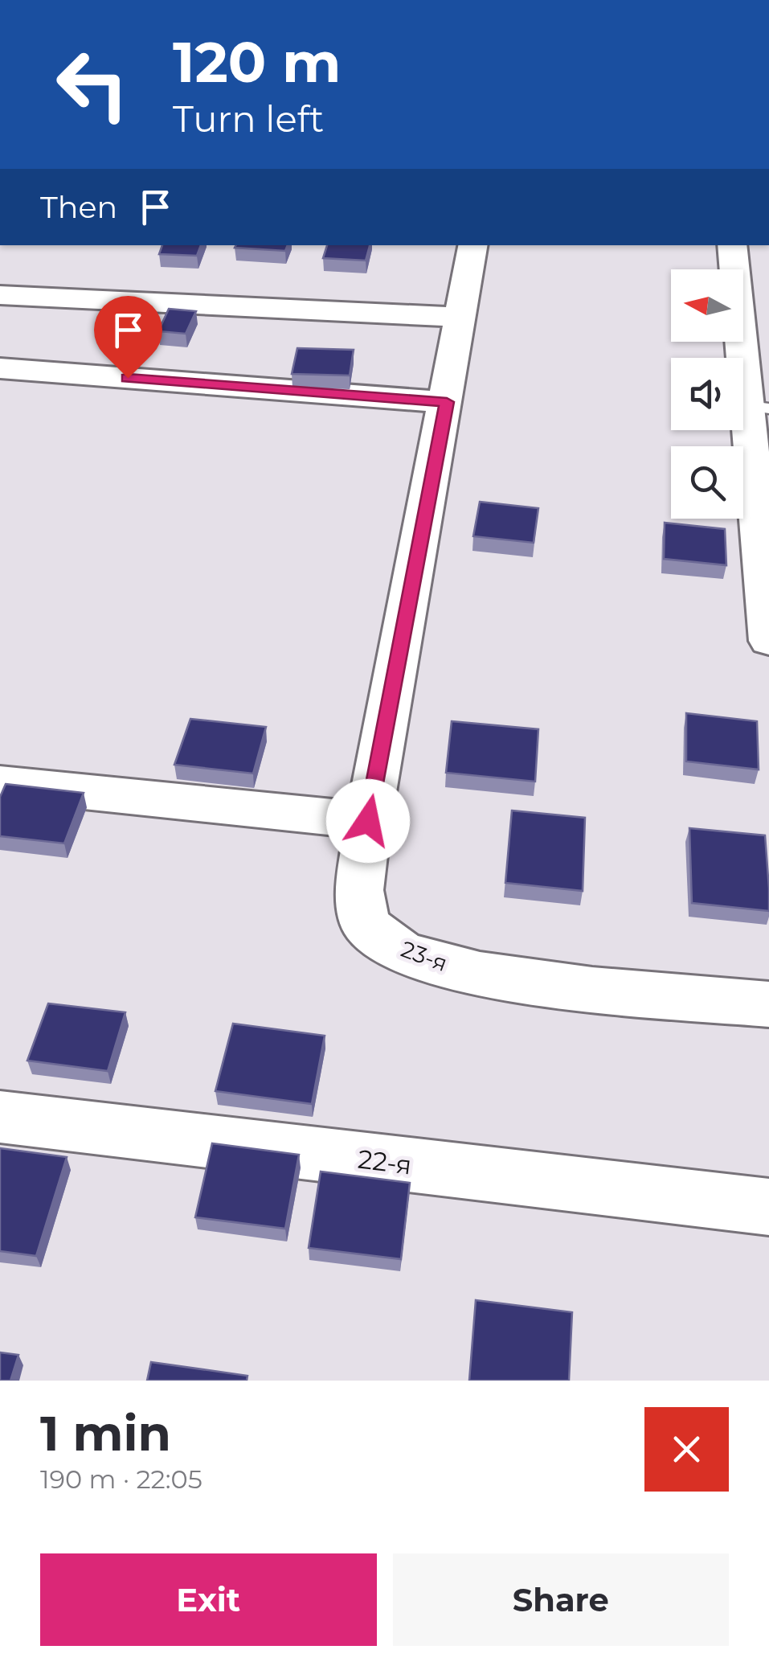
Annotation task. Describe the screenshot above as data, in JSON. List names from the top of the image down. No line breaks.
{"streets":{"street":["23-я","22-я"]},"north":"left","page":{"turn":["120 m","Turn left"],"then":"Then","heading":["1 min","190 m · 22:05"],"buttons":["Exit","Share"]}}
